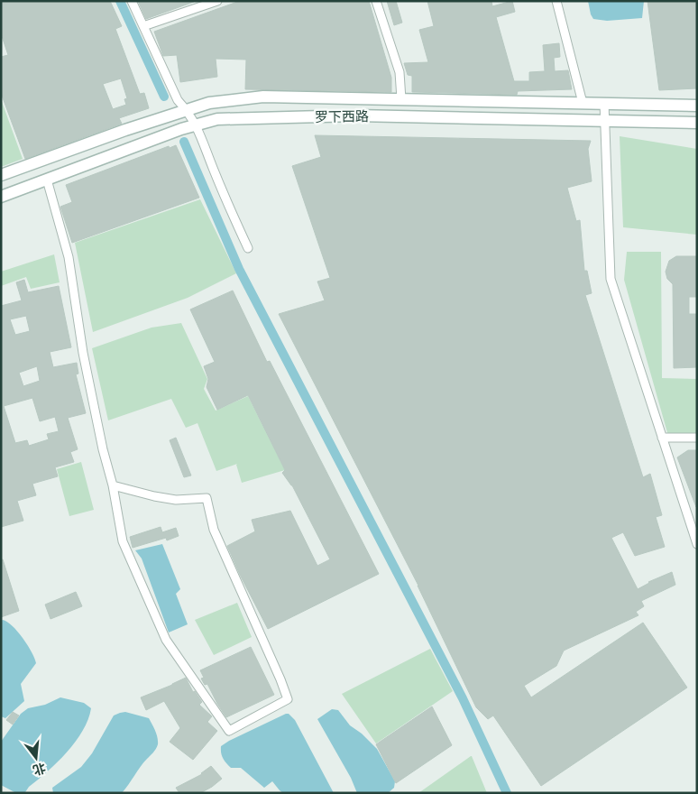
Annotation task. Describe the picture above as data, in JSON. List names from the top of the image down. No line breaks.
{"streets":{"main road":["罗下西路"]},"north":"bottom"}
